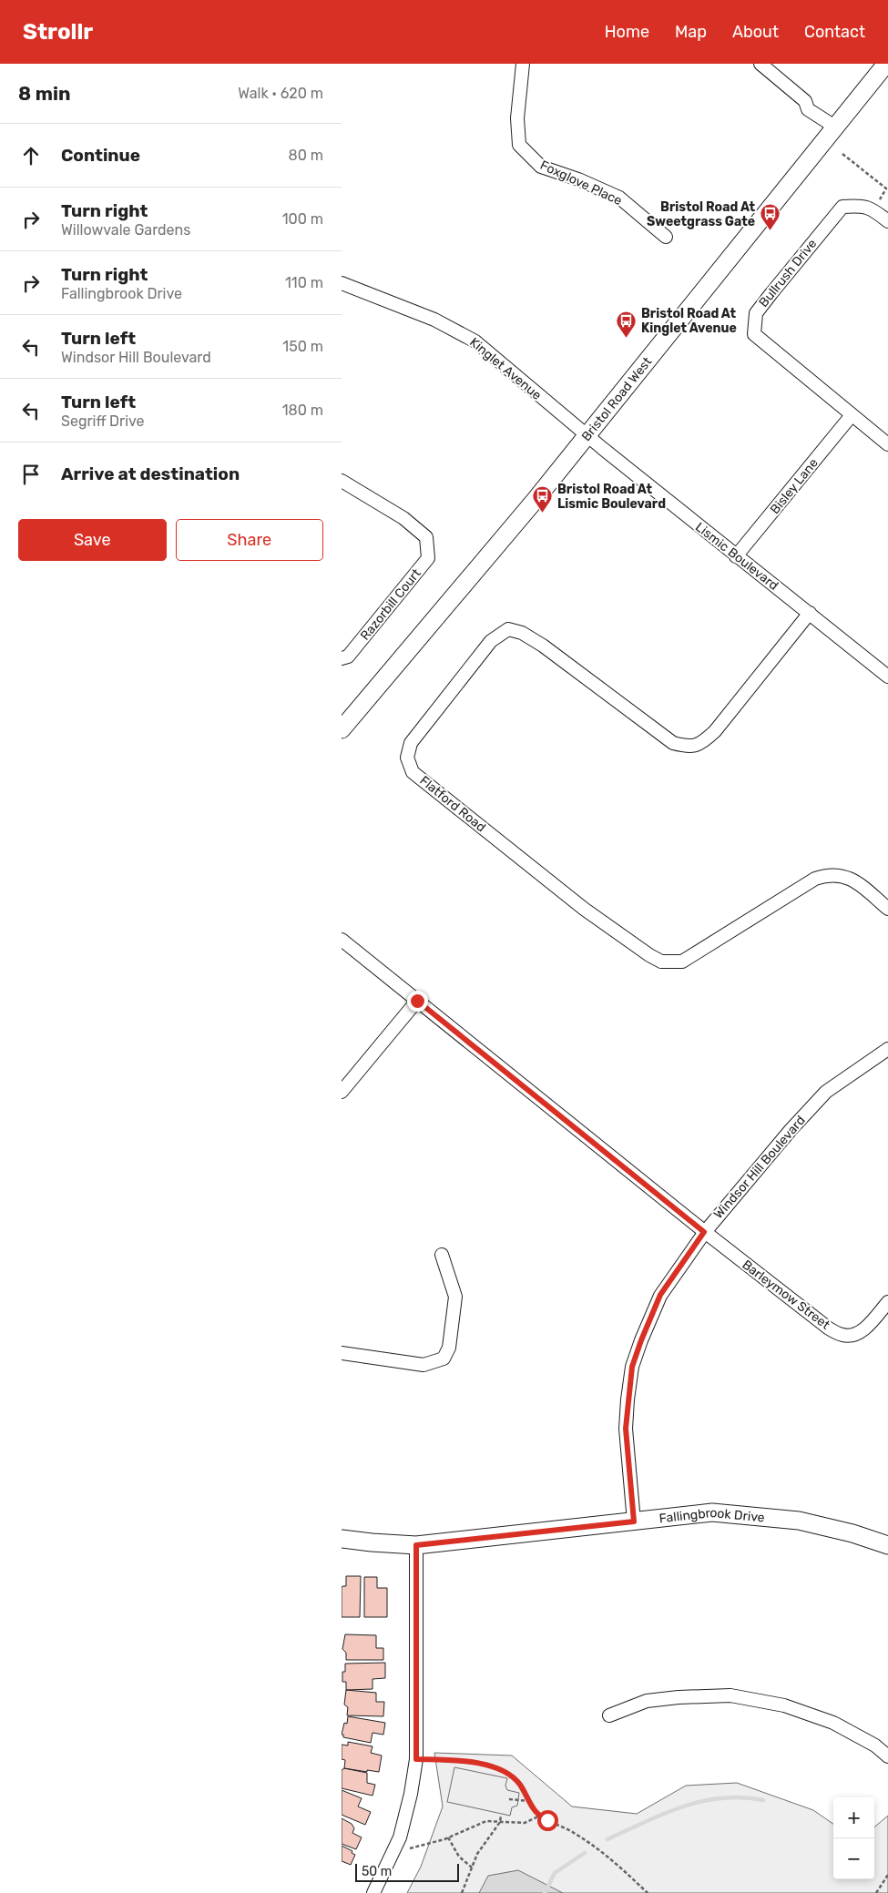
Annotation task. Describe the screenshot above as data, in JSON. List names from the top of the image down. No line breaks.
{"streets":{"street":["Foxglove Place","Bullrush Drive","Kinglet Avenue","Bristol Road West","Bisley Lane","Lismic Boulevard","Razorbill Court","Flatford Road","Windsor Hill Boulevard","Barleymow Street","Fallingbrook Drive"]},"crossings":[["Bullrush Drive","Bisley Lane"],["Kinglet Avenue","Bristol Road West"],["Kinglet Avenue","Lismic Boulevard"],["Bristol Road West","Lismic Boulevard"],["Bisley Lane","Lismic Boulevard"],["Lismic Boulevard","Flatford Road"],["Windsor Hill Boulevard","Barleymow Street"],["Windsor Hill Boulevard","Fallingbrook Drive"]],"places":{"bus stop":["Bristol Road At Sweetgrass Gate","Bristol Road At Kinglet Avenue","Bristol Road At Lismic Boulevard"]},"scale_bar":"50 m","page":{"header":"Strollr","nav":["Home","Map","About","Contact"],"heading":["8 min","Walk · 620 m"],"list":[["Continue","80 m"],["Turn right","Willowvale Gardens","100 m"],["Turn right","Fallingbrook Drive","110 m"],["Turn left","Windsor Hill Boulevard","150 m"],["Turn left","Segriff Drive","180 m"],"Arrive at destination"],"buttons":["Save","Share"],"map_buttons":["+","−"],"scale":"50 m"}}
